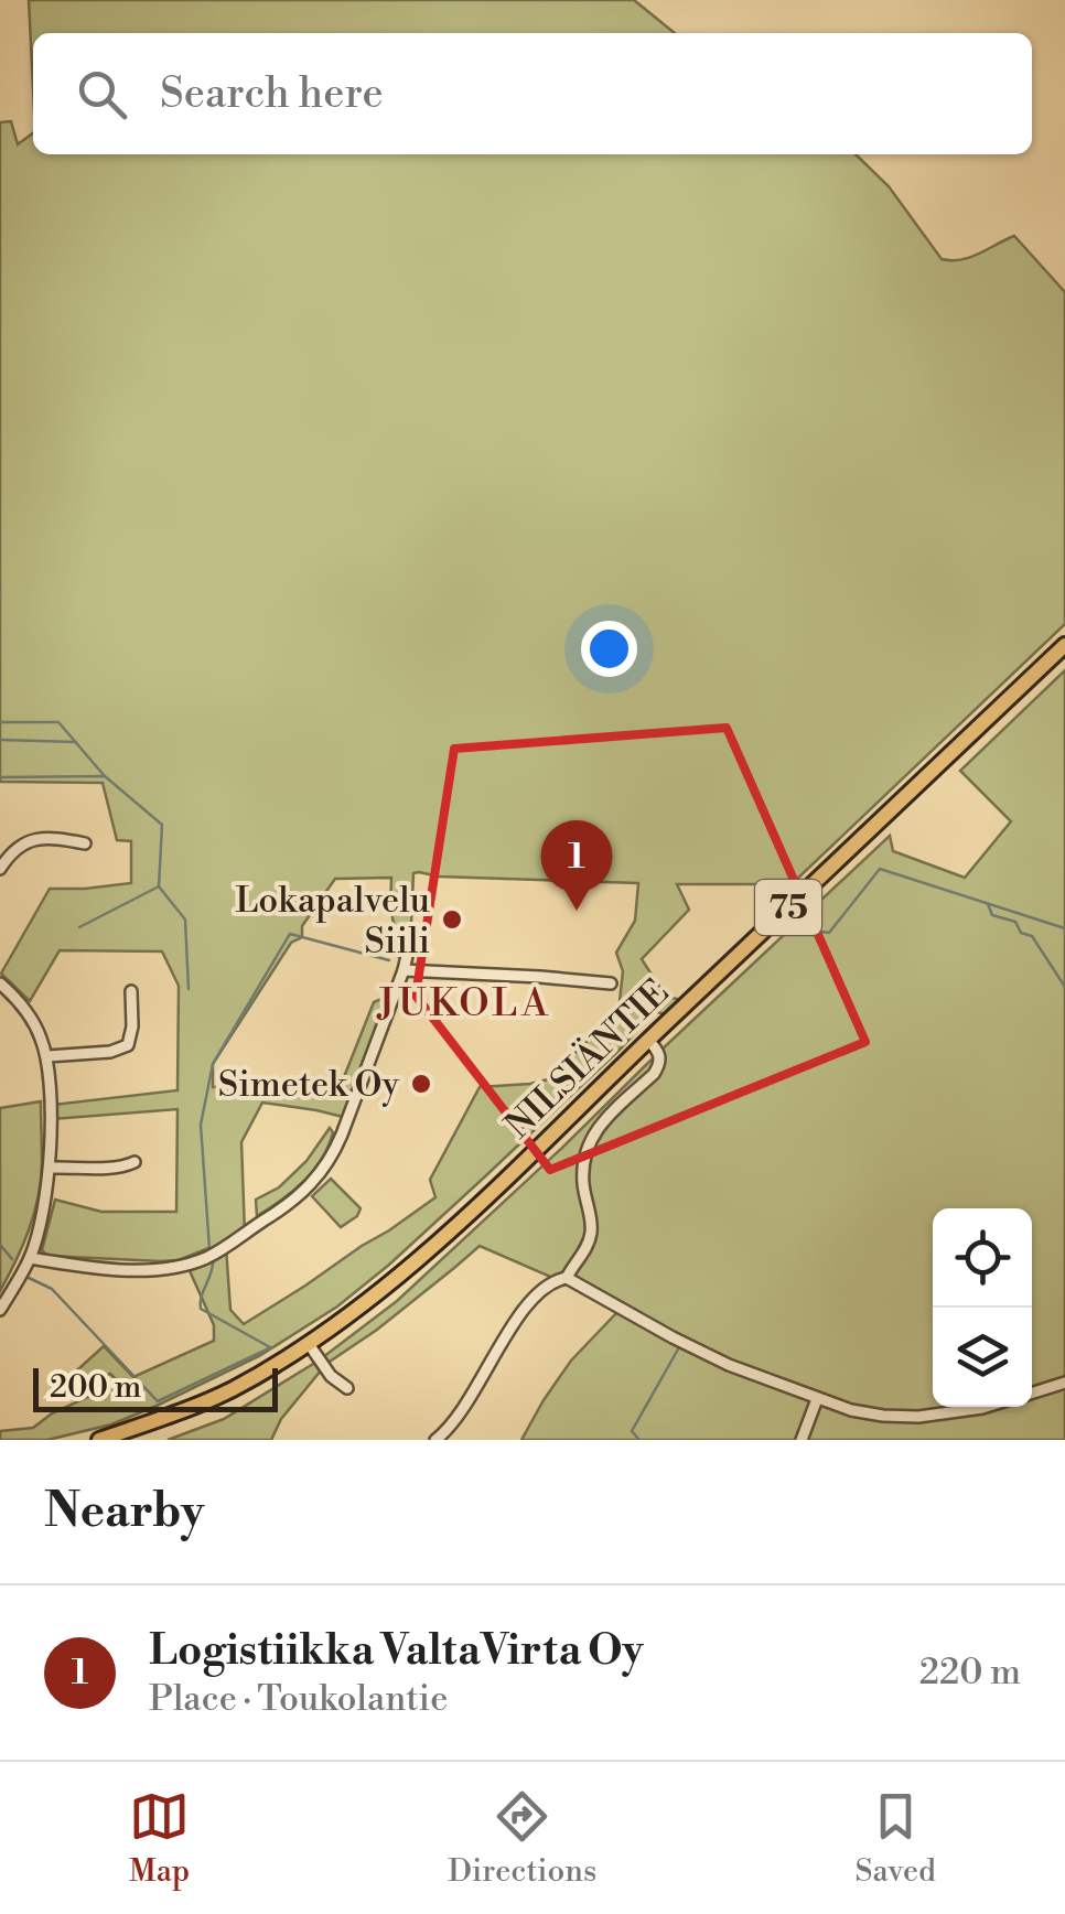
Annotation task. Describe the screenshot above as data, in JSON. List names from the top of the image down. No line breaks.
{"streets":{"main road":["75","NILSIÄNTIE"]},"districts":["JUKOLA"],"places":["Lokapalvelu Siili","Simetek Oy"],"scale_bar":"200 m","page":{"search":"Search here","pins":"1","scale":"200 m","heading":"Nearby","list":[{"mark":"1","name":"Logistiikka ValtaVirta Oy","note":"Place · Toukolantie","value":"220 m"}],"nav":["Map","Directions","Saved"]}}
